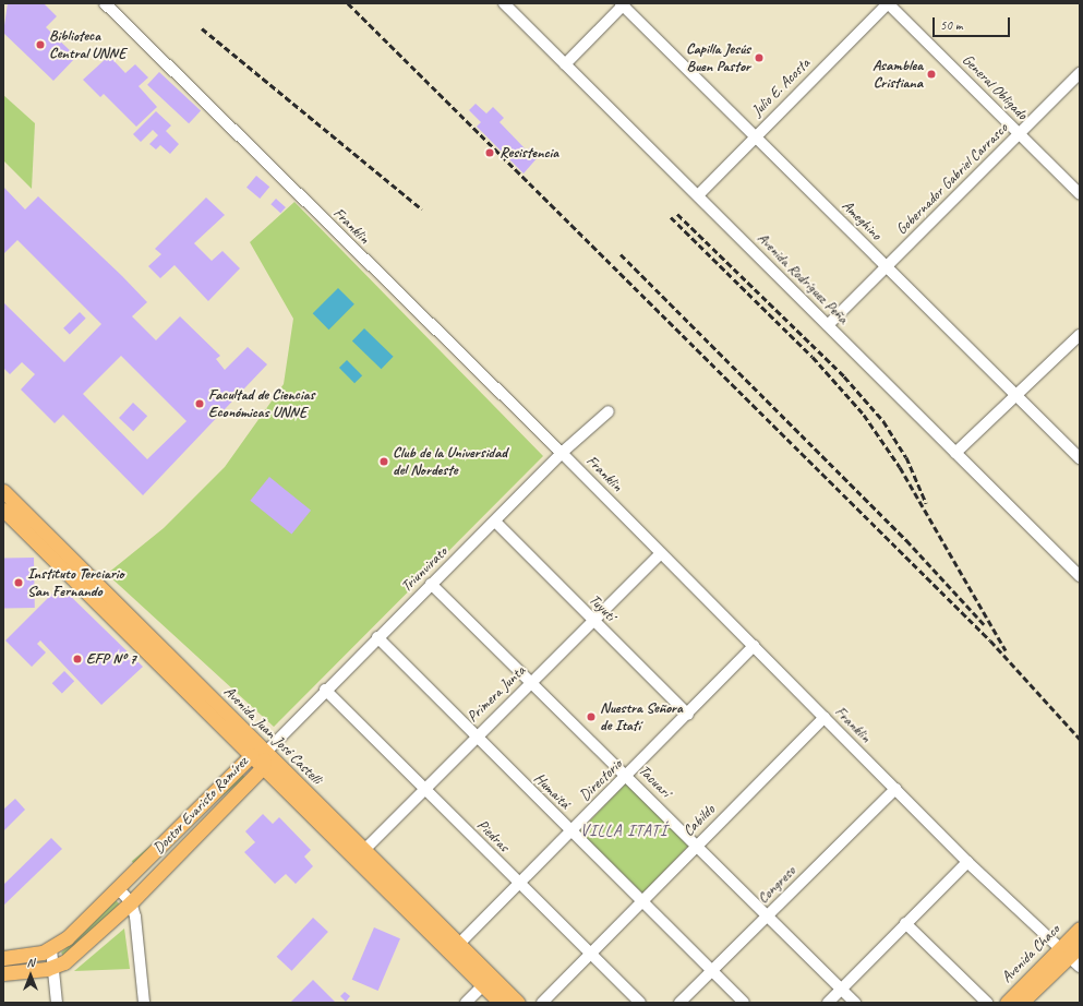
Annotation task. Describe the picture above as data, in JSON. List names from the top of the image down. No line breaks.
{"streets":{"main road":["Avenida Juan José Castelli","Doctor Evaristo Ramírez","Avenida Chaco"],"street":["Julio E. Acosta","General Obligado","Gobernador Gabriel Carrasco","Ameghino","Franklin","Avenida Rodríguez Peña","Triunvirato","Tuyutí","Primera Junta","Directorio","Tacuarí","Humaitá","Cabildo","Piedras","Congreso"]},"crossings":[["Julio E. Acosta","General Obligado"],["Julio E. Acosta","Ameghino"],["Julio E. Acosta","Avenida Rodríguez Peña"],["General Obligado","Gobernador Gabriel Carrasco"],["Gobernador Gabriel Carrasco","Ameghino"],["Gobernador Gabriel Carrasco","Avenida Rodríguez Peña"],["Franklin","Triunvirato"],["Franklin","Primera Junta"],["Franklin","Directorio"],["Franklin","Cabildo"],["Franklin","Congreso"],["Franklin","Avenida Chaco"],["Triunvirato","Tuyutí"],["Triunvirato","Avenida Juan José Castelli"],["Triunvirato","Tacuarí"],["Triunvirato","Humaitá"],["Triunvirato","Doctor Evaristo Ramírez"],["Triunvirato","Piedras"],["Tuyutí","Primera Junta"],["Tuyutí","Directorio"],["Primera Junta","Avenida Juan José Castelli"],["Primera Junta","Tacuarí"],["Primera Junta","Humaitá"],["Primera Junta","Piedras"],["Avenida Juan José Castelli","Directorio"],["Avenida Juan José Castelli","Doctor Evaristo Ramírez"],["Directorio","Tacuarí"],["Directorio","Humaitá"],["Directorio","Piedras"],["Tacuarí","Cabildo"],["Tacuarí","Congreso"],["Humaitá","Cabildo"],["Humaitá","Congreso"],["Cabildo","Piedras"]],"districts":["VILLA ITATÍ"],"places":["Biblioteca Central UNNE","Capilla Jesús Buen Pastor","Asamblea Cristiana","Resistencia","Facultad de Ciencias Económicas UNNE","Club de la Universidad del Nordeste","Instituto Terciario San Fernando","EFP Nº 7","Nuestra Señora de Itatí"],"scale_bar":"50 m","north":"top"}
